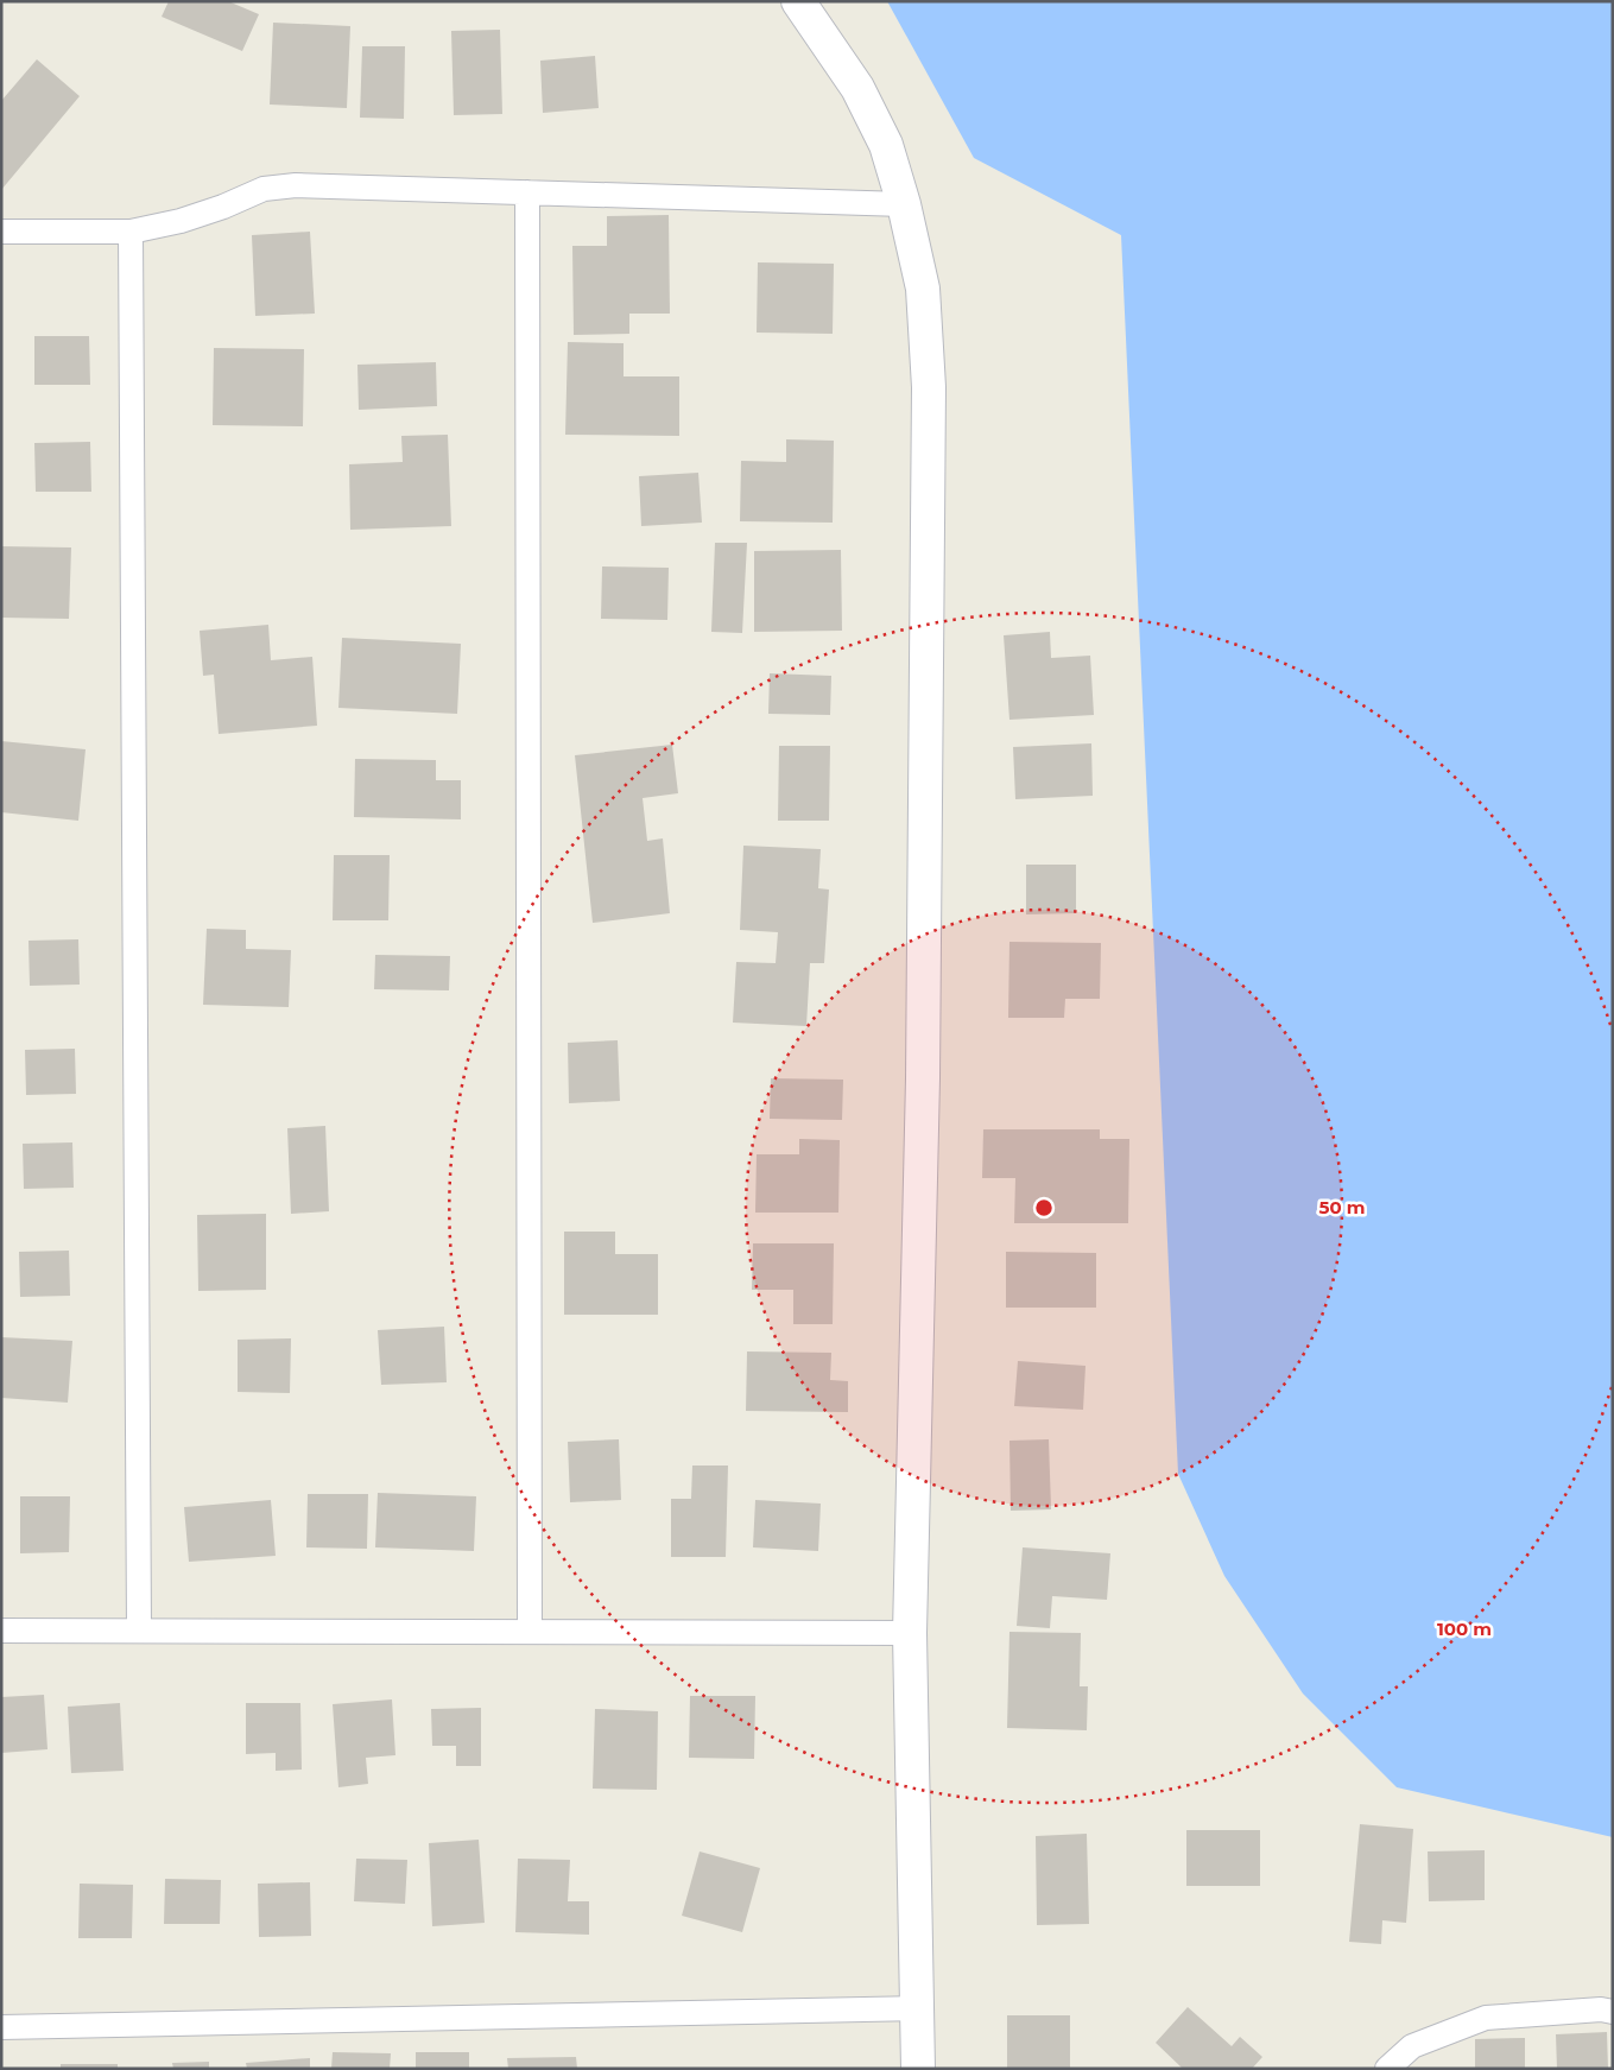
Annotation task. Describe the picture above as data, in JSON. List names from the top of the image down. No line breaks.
{"rings":["50 m","100 m"]}
